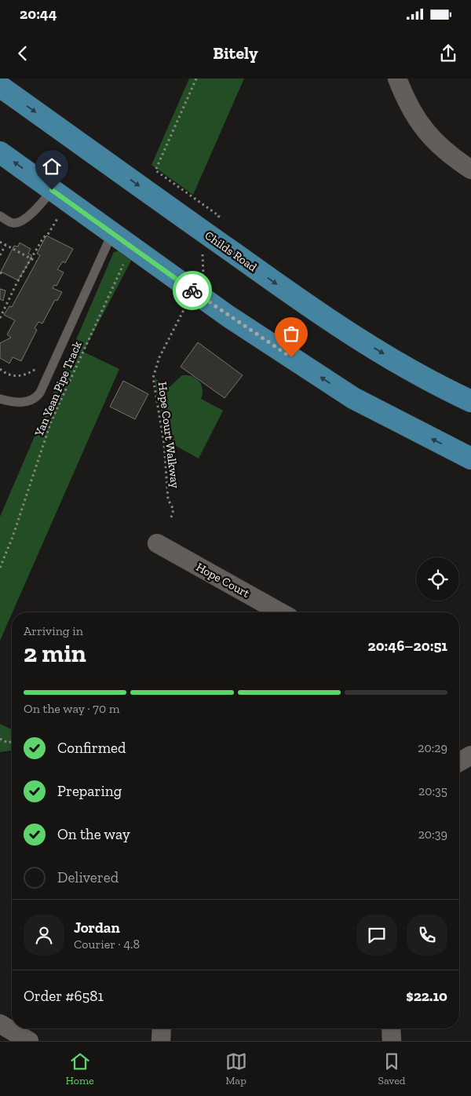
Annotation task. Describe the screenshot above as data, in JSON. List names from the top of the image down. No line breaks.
{"streets":{"main road":["Childs Road"],"street":["Hope Court"],"path":["Yan Yean Pipe Track","Hope Court Walkway"]},"crossings":[["Childs Road","Hope Court Walkway"]],"page":{"status":"20:44","header":"Bitely","heading":["2 min","Arriving in","20:46–20:51"],"panel":["Jordan","Courier · 4.8","Order #6581","$22.10"],"bar":"On the way · 70 m","list":[["Confirmed","20:29"],["Preparing","20:35"],["On the way","20:39"],"Delivered"],"tabs":["Home","Map","Saved"]}}
